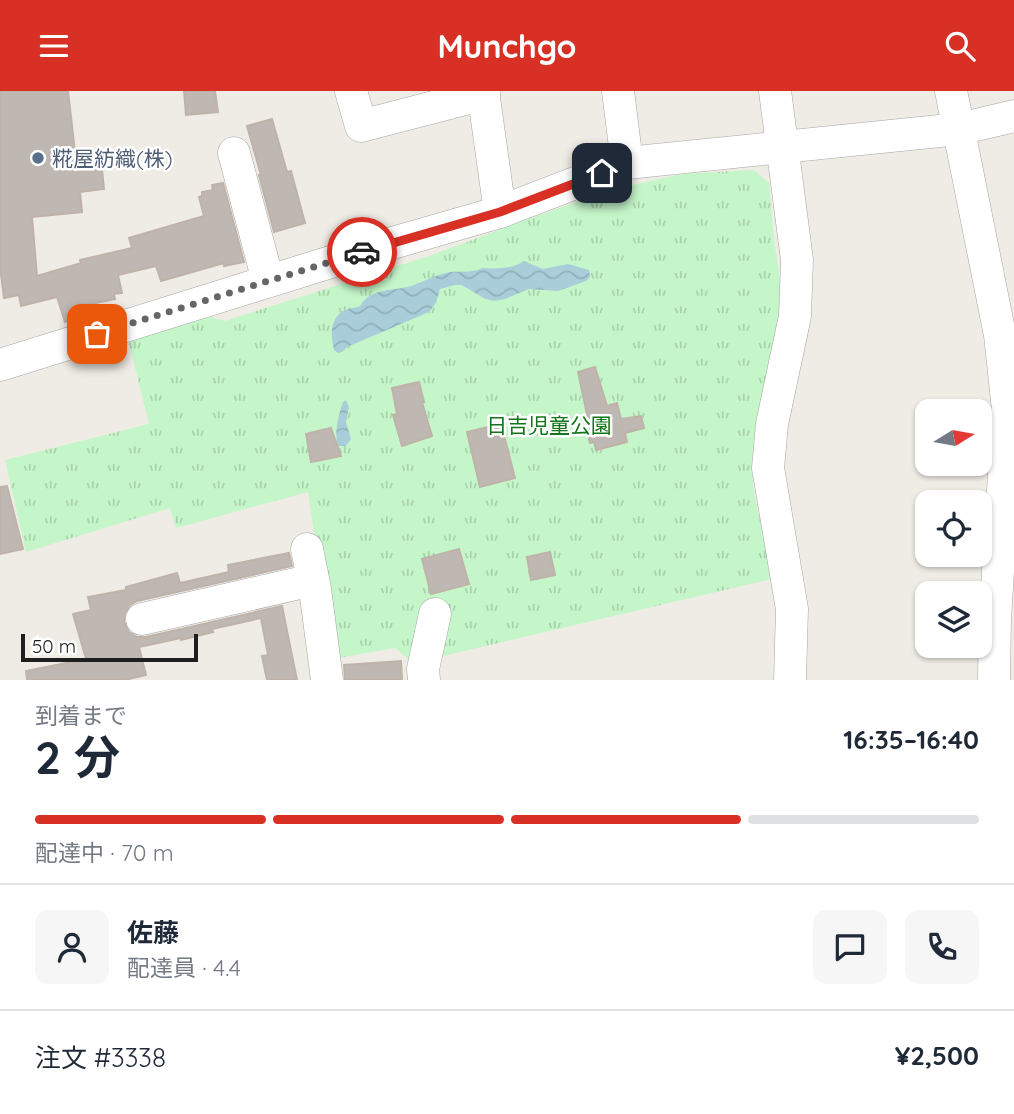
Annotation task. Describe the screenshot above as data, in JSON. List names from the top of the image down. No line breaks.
{"parks":["日吉児童公園"],"places":["糀屋紡織(株)"],"scale_bar":"50 m","north":"right","page":{"header":"Munchgo","scale":"50 m","heading":["2 分","到着まで","16:35–16:40"],"panel":["佐藤","配達員 · 4.4","注文 #3338","¥2,500"],"bar":"配達中 · 70 m"}}
